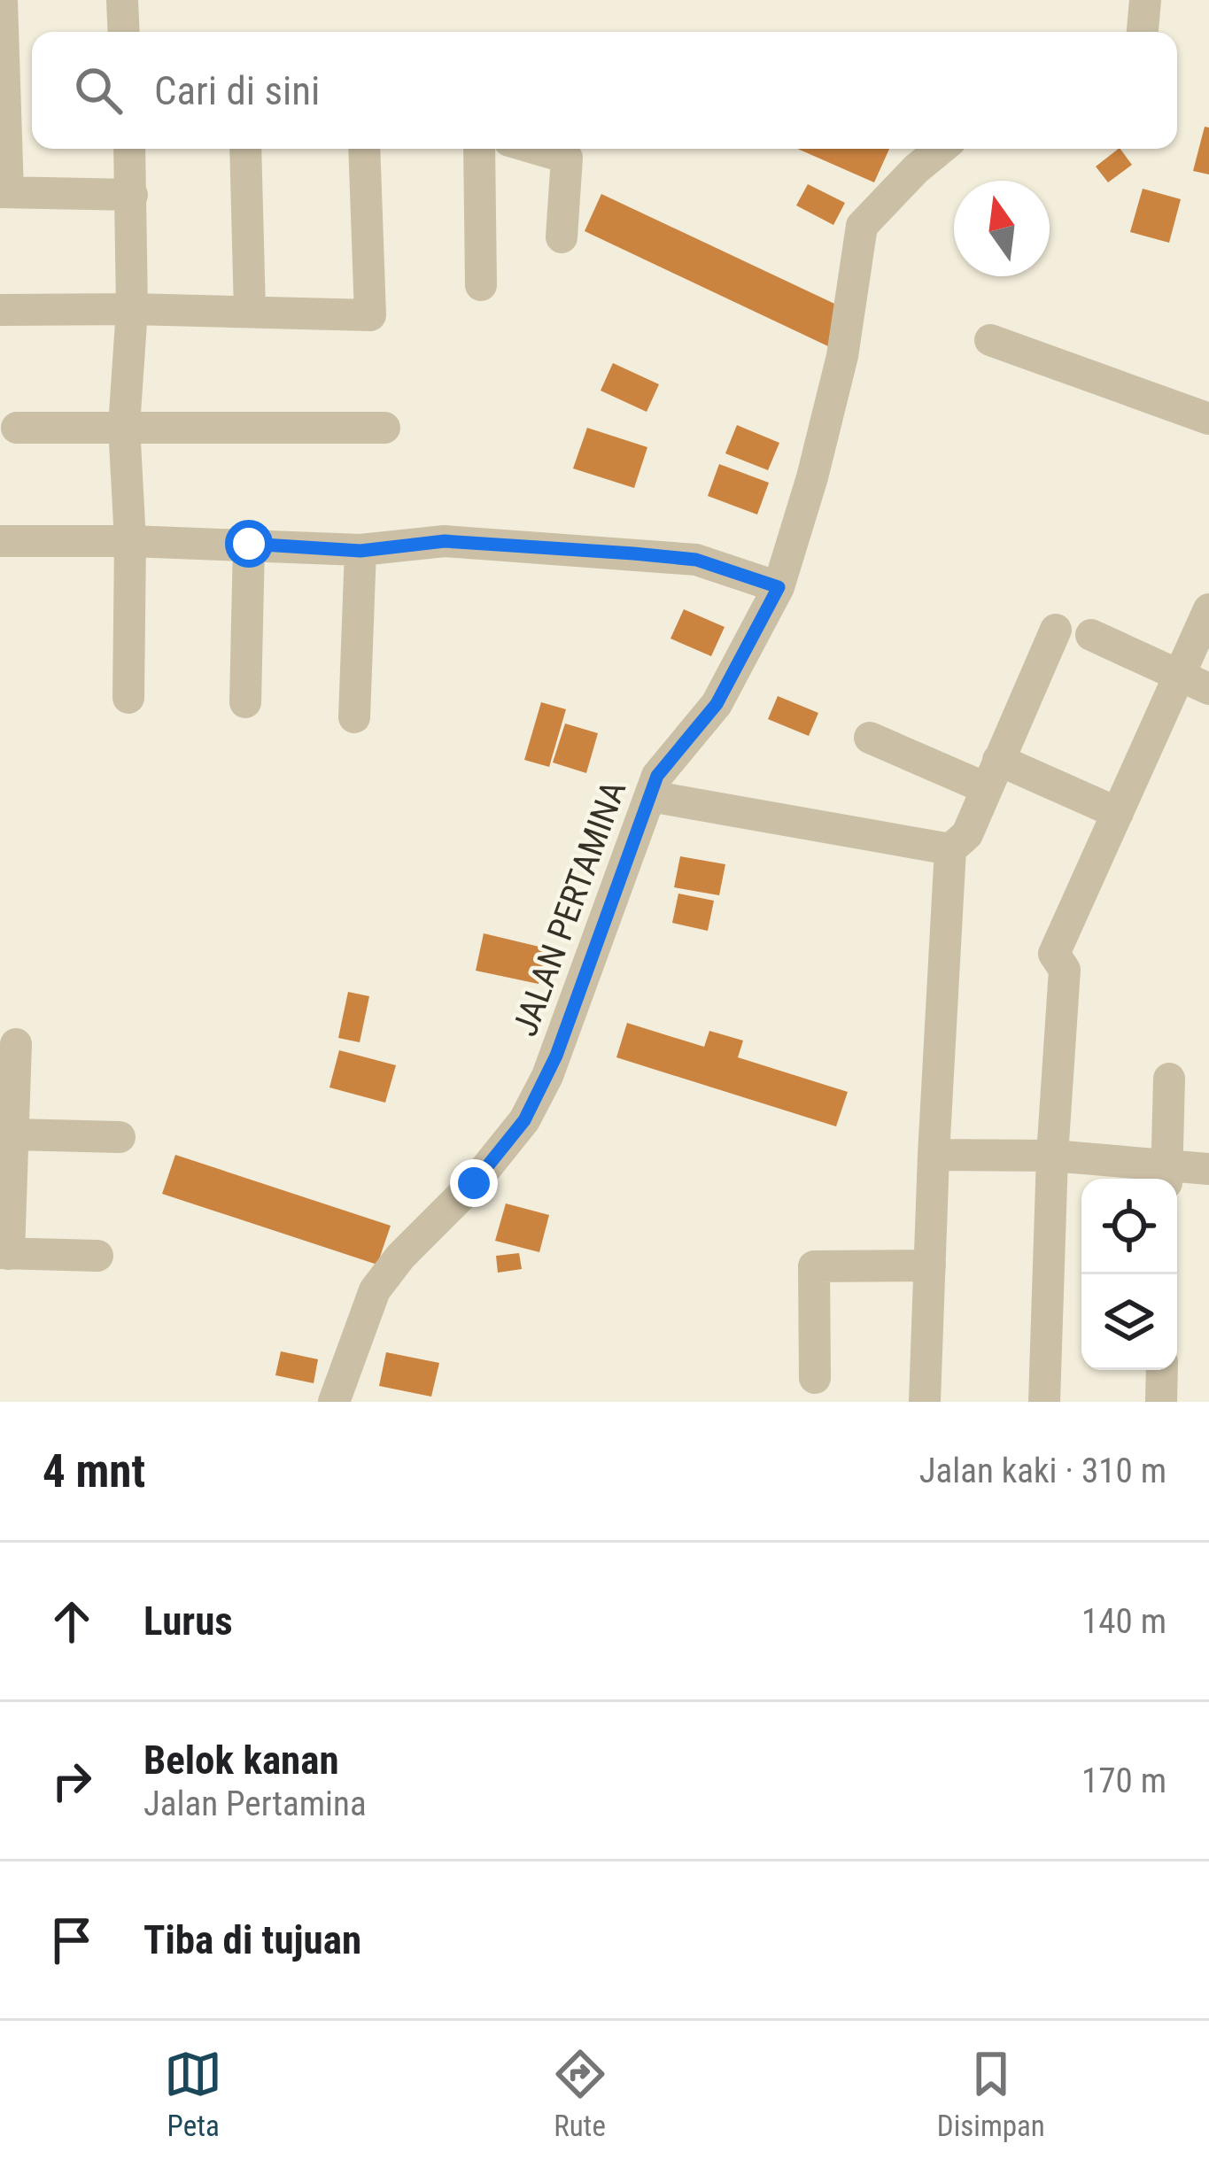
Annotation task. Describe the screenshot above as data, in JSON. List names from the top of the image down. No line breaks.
{"streets":{"street":["JALAN PERTAMINA"]},"north":"top","page":{"search":"Cari di sini","heading":["4 mnt","Jalan kaki · 310 m"],"list":[["Lurus","140 m"],["Belok kanan","Jalan Pertamina","170 m"],"Tiba di tujuan"],"nav":["Peta","Rute","Disimpan"]}}
